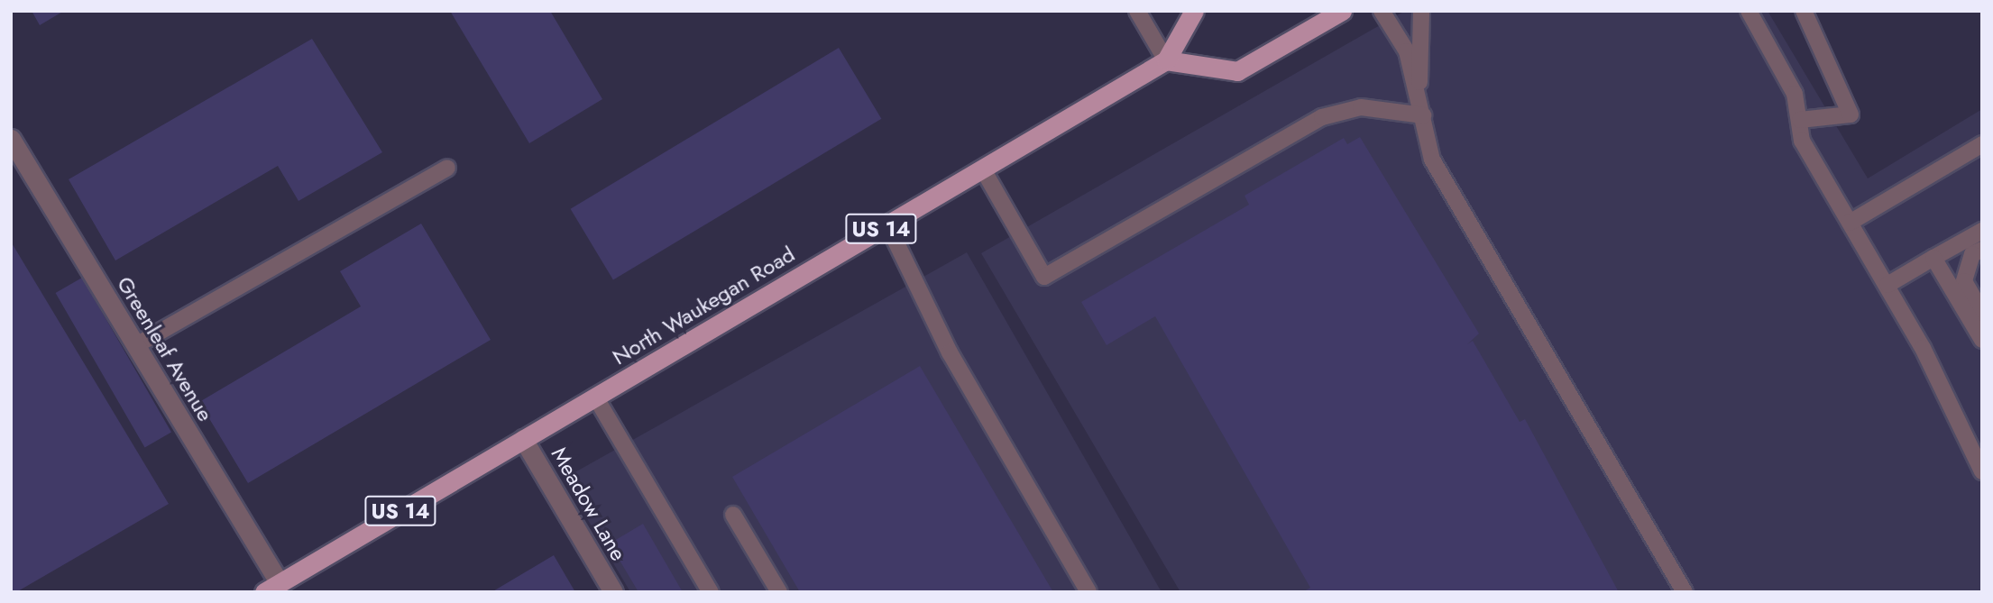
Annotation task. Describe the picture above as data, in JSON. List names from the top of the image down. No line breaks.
{"streets":{"main road":["US 14","North Waukegan Road"],"street":["Greenleaf Avenue","Meadow Lane"]},"crossings":[["North Waukegan Road","Greenleaf Avenue"],["North Waukegan Road","Meadow Lane"]]}
